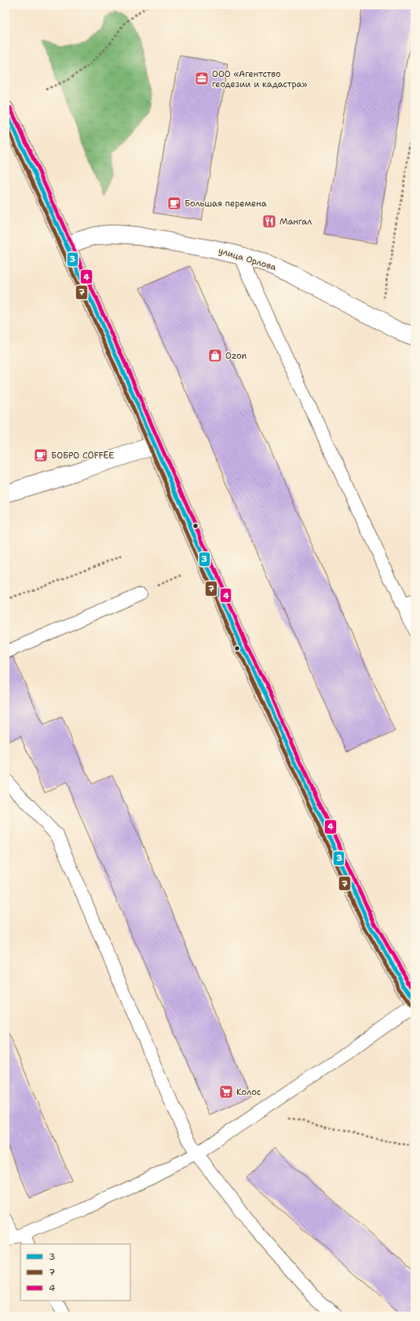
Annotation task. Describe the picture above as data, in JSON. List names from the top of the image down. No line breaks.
{"streets":{"street":["улица Орлова"]},"places":{"office":["ООО «Агентство геодезии и кадастра»"],"cafe":["Большая перемена","БОБРО COFFEE"],"restaurant":["Мангал"],"shop":["Ozon"],"supermarket":["Колос"]},"lines":["transit line 4","transit line 3","transit line 7"],"legend":["3","7","4"]}
